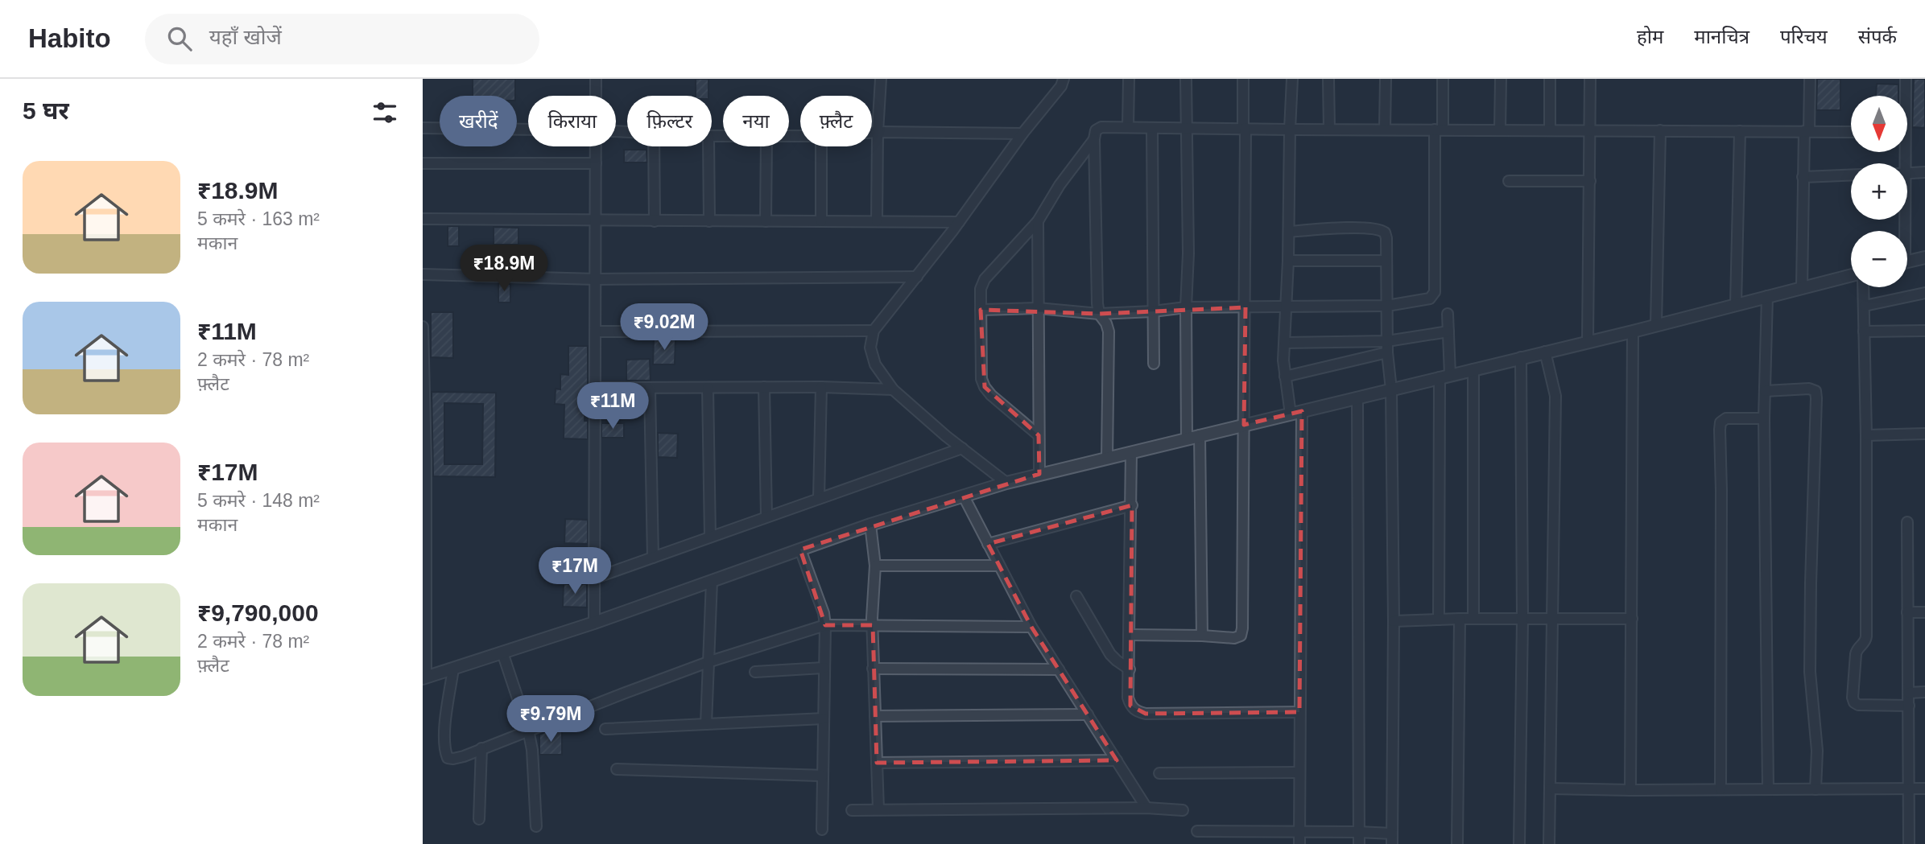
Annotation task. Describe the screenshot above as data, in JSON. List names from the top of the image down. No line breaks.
{"north":"bottom","page":{"header":"Habito","search":"यहाँ खोजें","nav":["होम","मानचित्र","परिचय","संपर्क"],"heading":"5 घर","map_buttons":["+","−"],"chip":["खरीदें","किराया","फ़िल्टर","नया","फ़्लैट"],"list":[{"name":"₹18.9M","note":"5 कमरे · 163 m² · मकान"},{"name":"₹11M","note":"2 कमरे · 78 m² · फ़्लैट"},{"name":"₹17M","note":"5 कमरे · 148 m² · मकान"},{"name":"₹9,790,000","note":"2 कमरे · 78 m² · फ़्लैट"}],"price":["₹18.9M","₹9.02M","₹11M","₹17M","₹9.79M"]}}
